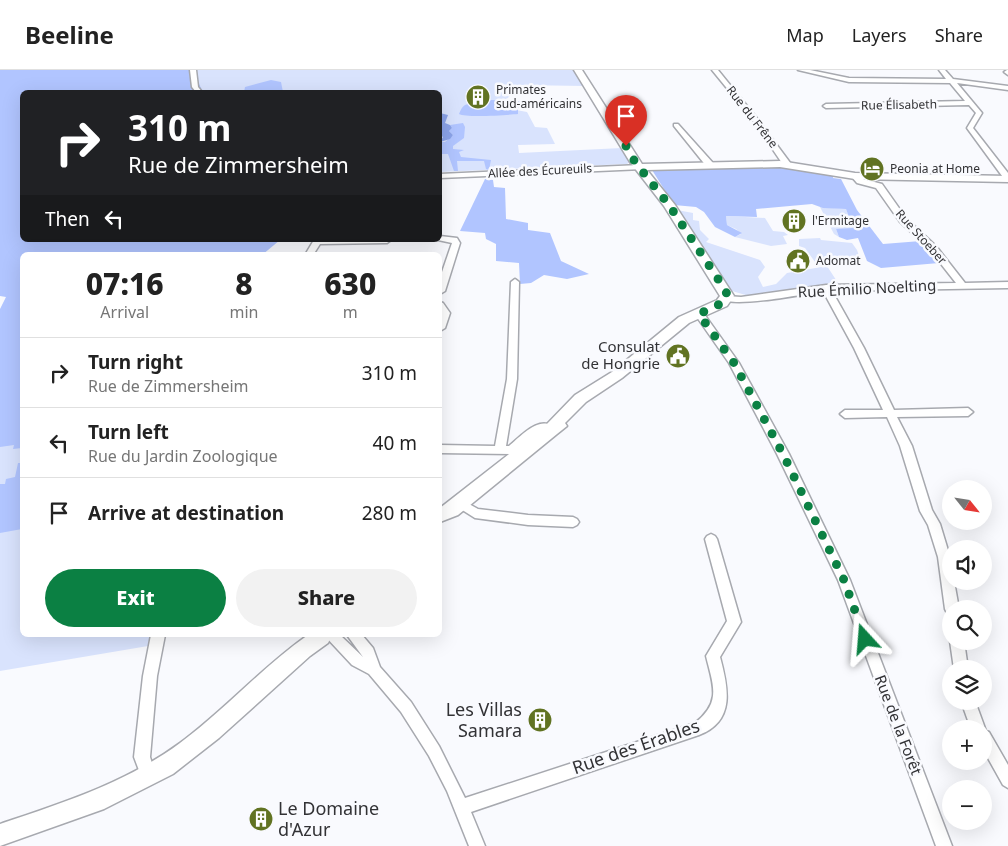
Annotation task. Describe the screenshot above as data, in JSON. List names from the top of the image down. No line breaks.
{"streets":{"street":["Rue Élisabeth","Rue du Frêne","Allée des Écureuils","Rue Stoeber","Rue Émilio Noelting","Rue de la Forêt","Rue des Érables"]},"crossings":[["Rue Stoeber","Rue Émilio Noelting"]],"places":{"building":["Primates sud-américains","l'Ermitage","Les Villas Samara","Le Domaine d'Azur"],"hotel":["Peonia at Home"],"public building":["Adomat","Consulat de Hongrie"]},"north":"bottom right","page":{"header":"Beeline","nav":["Map","Layers","Share"],"turn":["310 m","Rue de Zimmersheim"],"then":"Then","eta":["07:16","Arrival","8","min","630","m"],"list":[{"name":"Turn right","note":"Rue de Zimmersheim","value":"310 m"},{"name":"Turn left","note":"Rue du Jardin Zoologique","value":"40 m"},{"name":"Arrive at destination","value":"280 m"}],"map_buttons":["+","−"],"buttons":["Exit","Share"]}}
